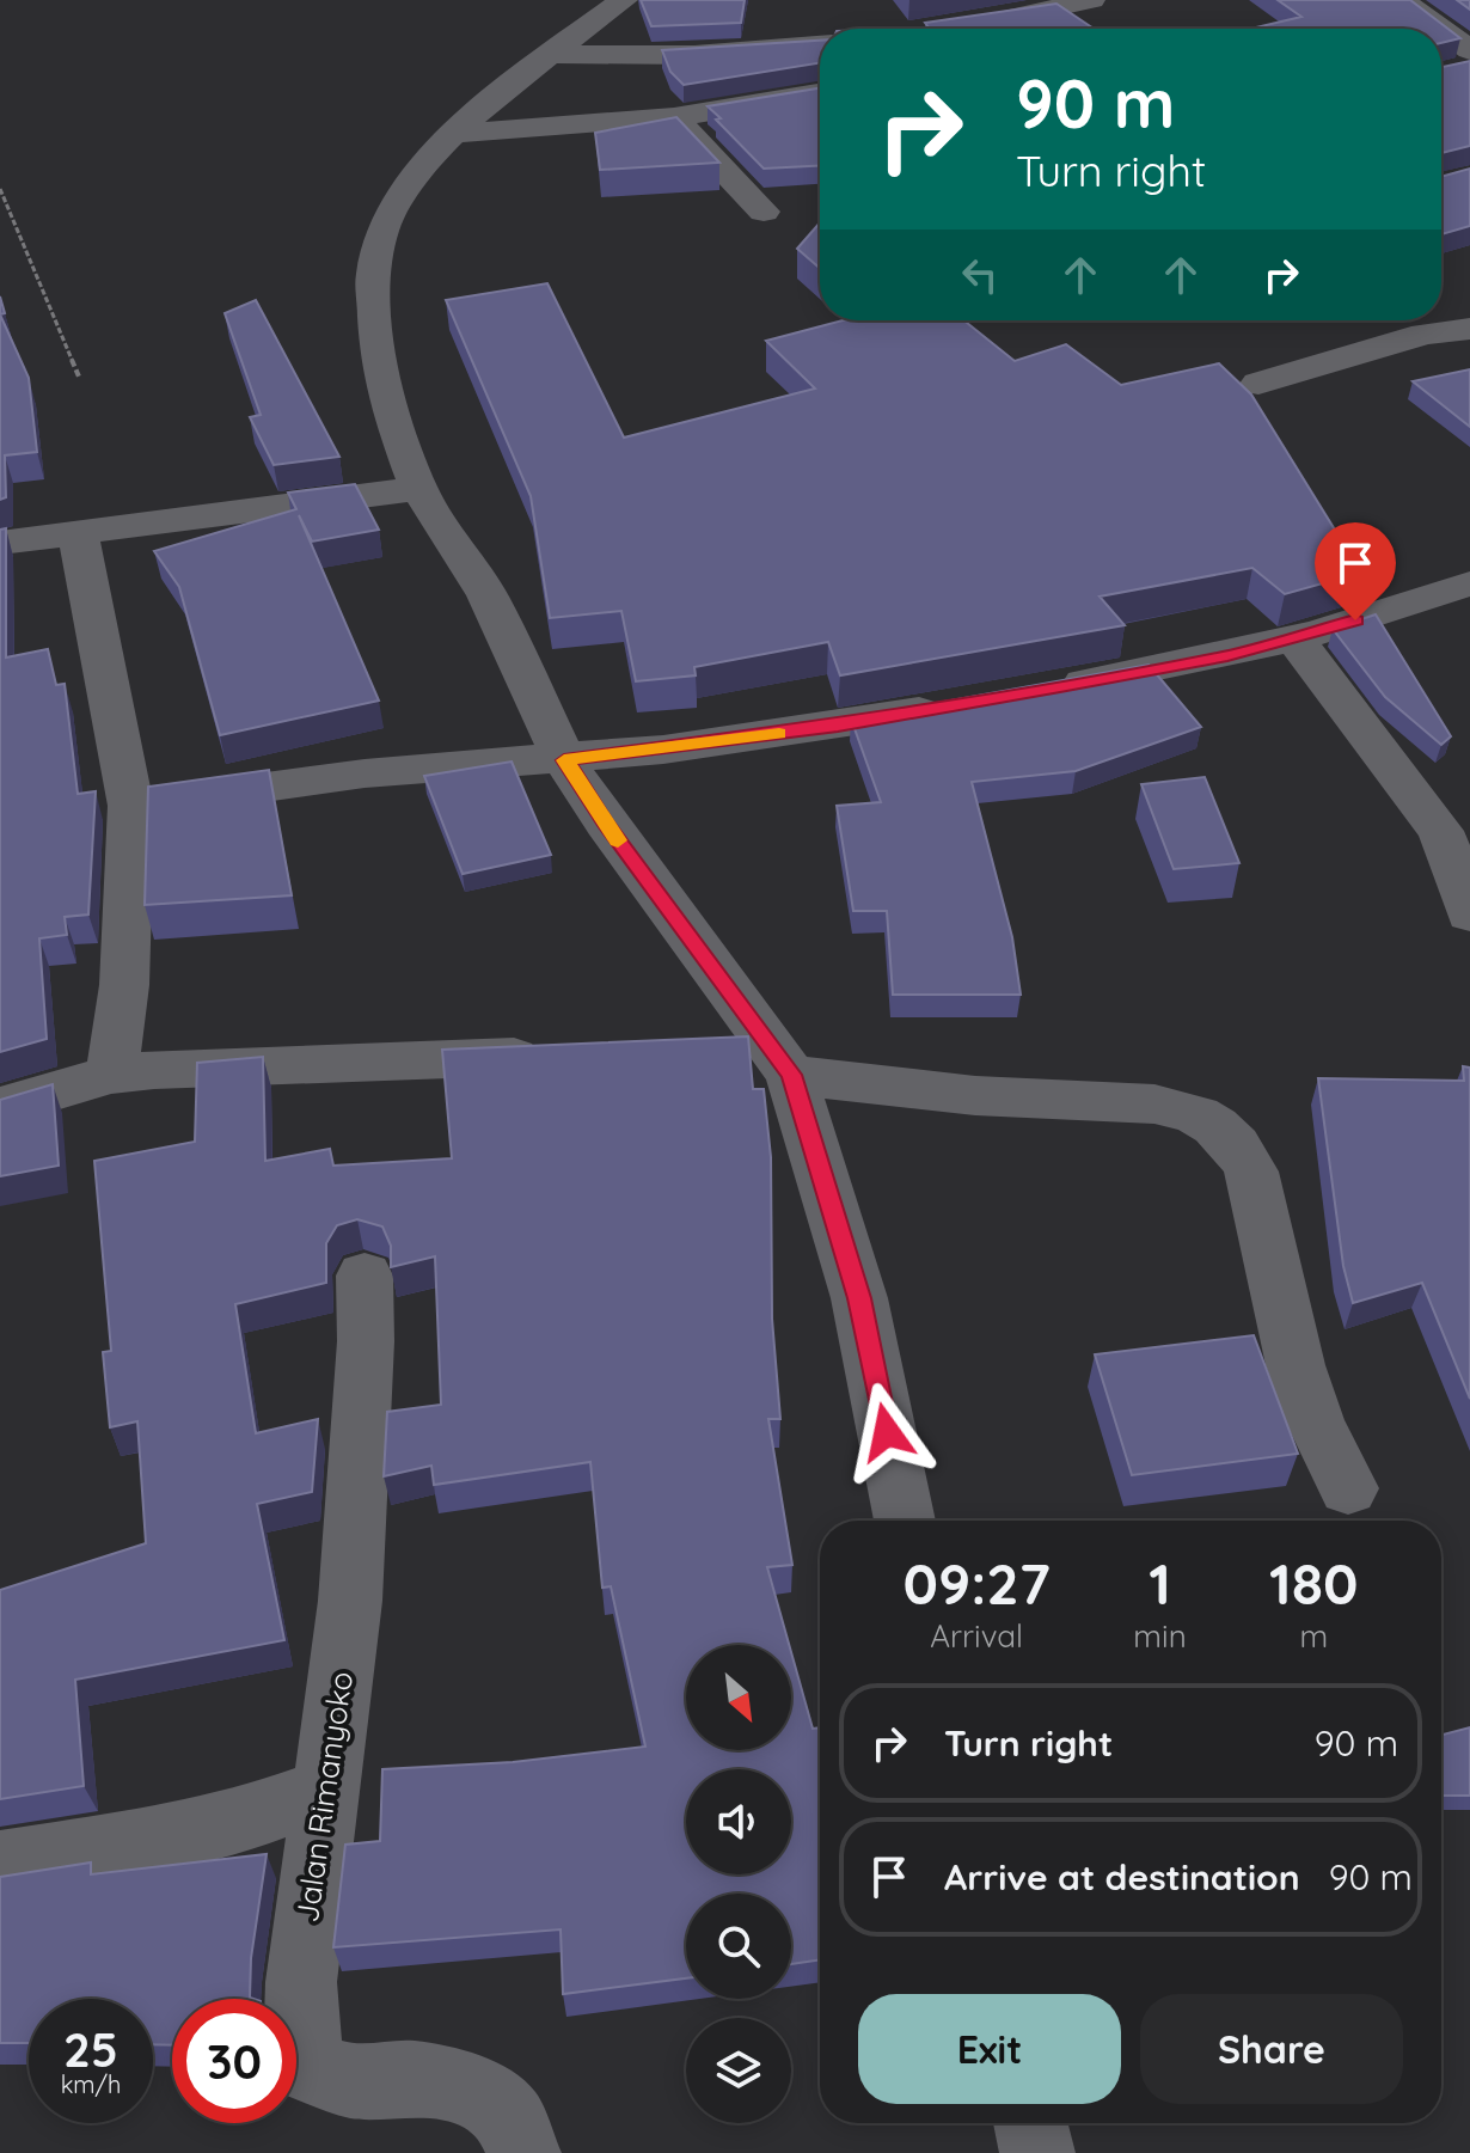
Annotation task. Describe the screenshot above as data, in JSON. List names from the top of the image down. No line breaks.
{"streets":{"street":["Jalan Rimanyoko"]},"north":"bottom right","page":{"turn":["90 m","Turn right"],"eta":["09:27","Arrival","1","min","180","m"],"list":[{"name":"Turn right","value":"90 m"},{"name":"Arrive at destination","value":"90 m"}],"buttons":["Exit","Share"],"speed":"25 km/h","limit":"30"}}
